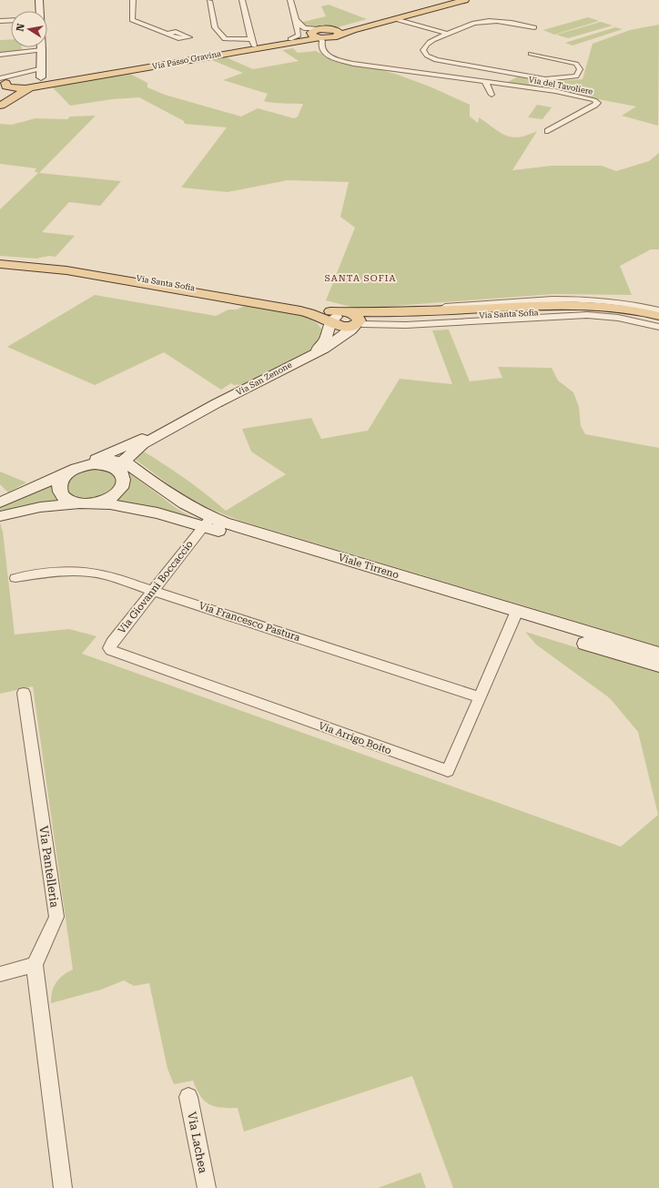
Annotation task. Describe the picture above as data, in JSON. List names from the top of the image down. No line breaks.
{"streets":{"main road":["Via Passo Gravina","Via Santa Sofia"],"street":["Via del Tavoliere","Via San Zenone","Viale Tirreno","Via Giovanni Boccaccio","Via Francesco Pastura","Via Arrigo Boito","Via Pantelleria","Via Lachea"]},"crossings":[["Viale Tirreno","Via Giovanni Boccaccio"],["Viale Tirreno","Via Arrigo Boito"],["Via Giovanni Boccaccio","Via Francesco Pastura"],["Via Giovanni Boccaccio","Via Arrigo Boito"],["Via Francesco Pastura","Via Arrigo Boito"]],"districts":["SANTA SOFIA"],"north":"left"}
